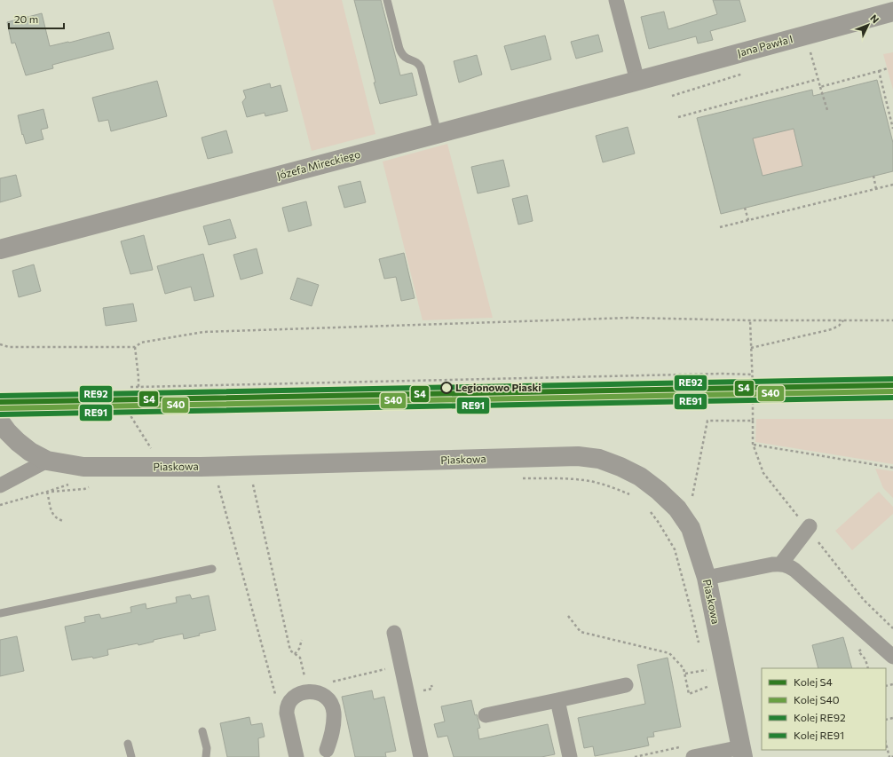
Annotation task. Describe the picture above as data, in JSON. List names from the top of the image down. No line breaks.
{"streets":{"street":["Jana Pawła I","Józefa Mireckiego","Piaskowa"]},"crossings":[["Jana Pawła I","Józefa Mireckiego"]],"places":["Legionowo Piaski"],"lines":["rail line RE92","rail line S4","rail line S40","rail line RE91"],"legend":["Kolej S4","Kolej S40","Kolej RE92","Kolej RE91"],"scale_bar":"20 m","north":"top right"}
